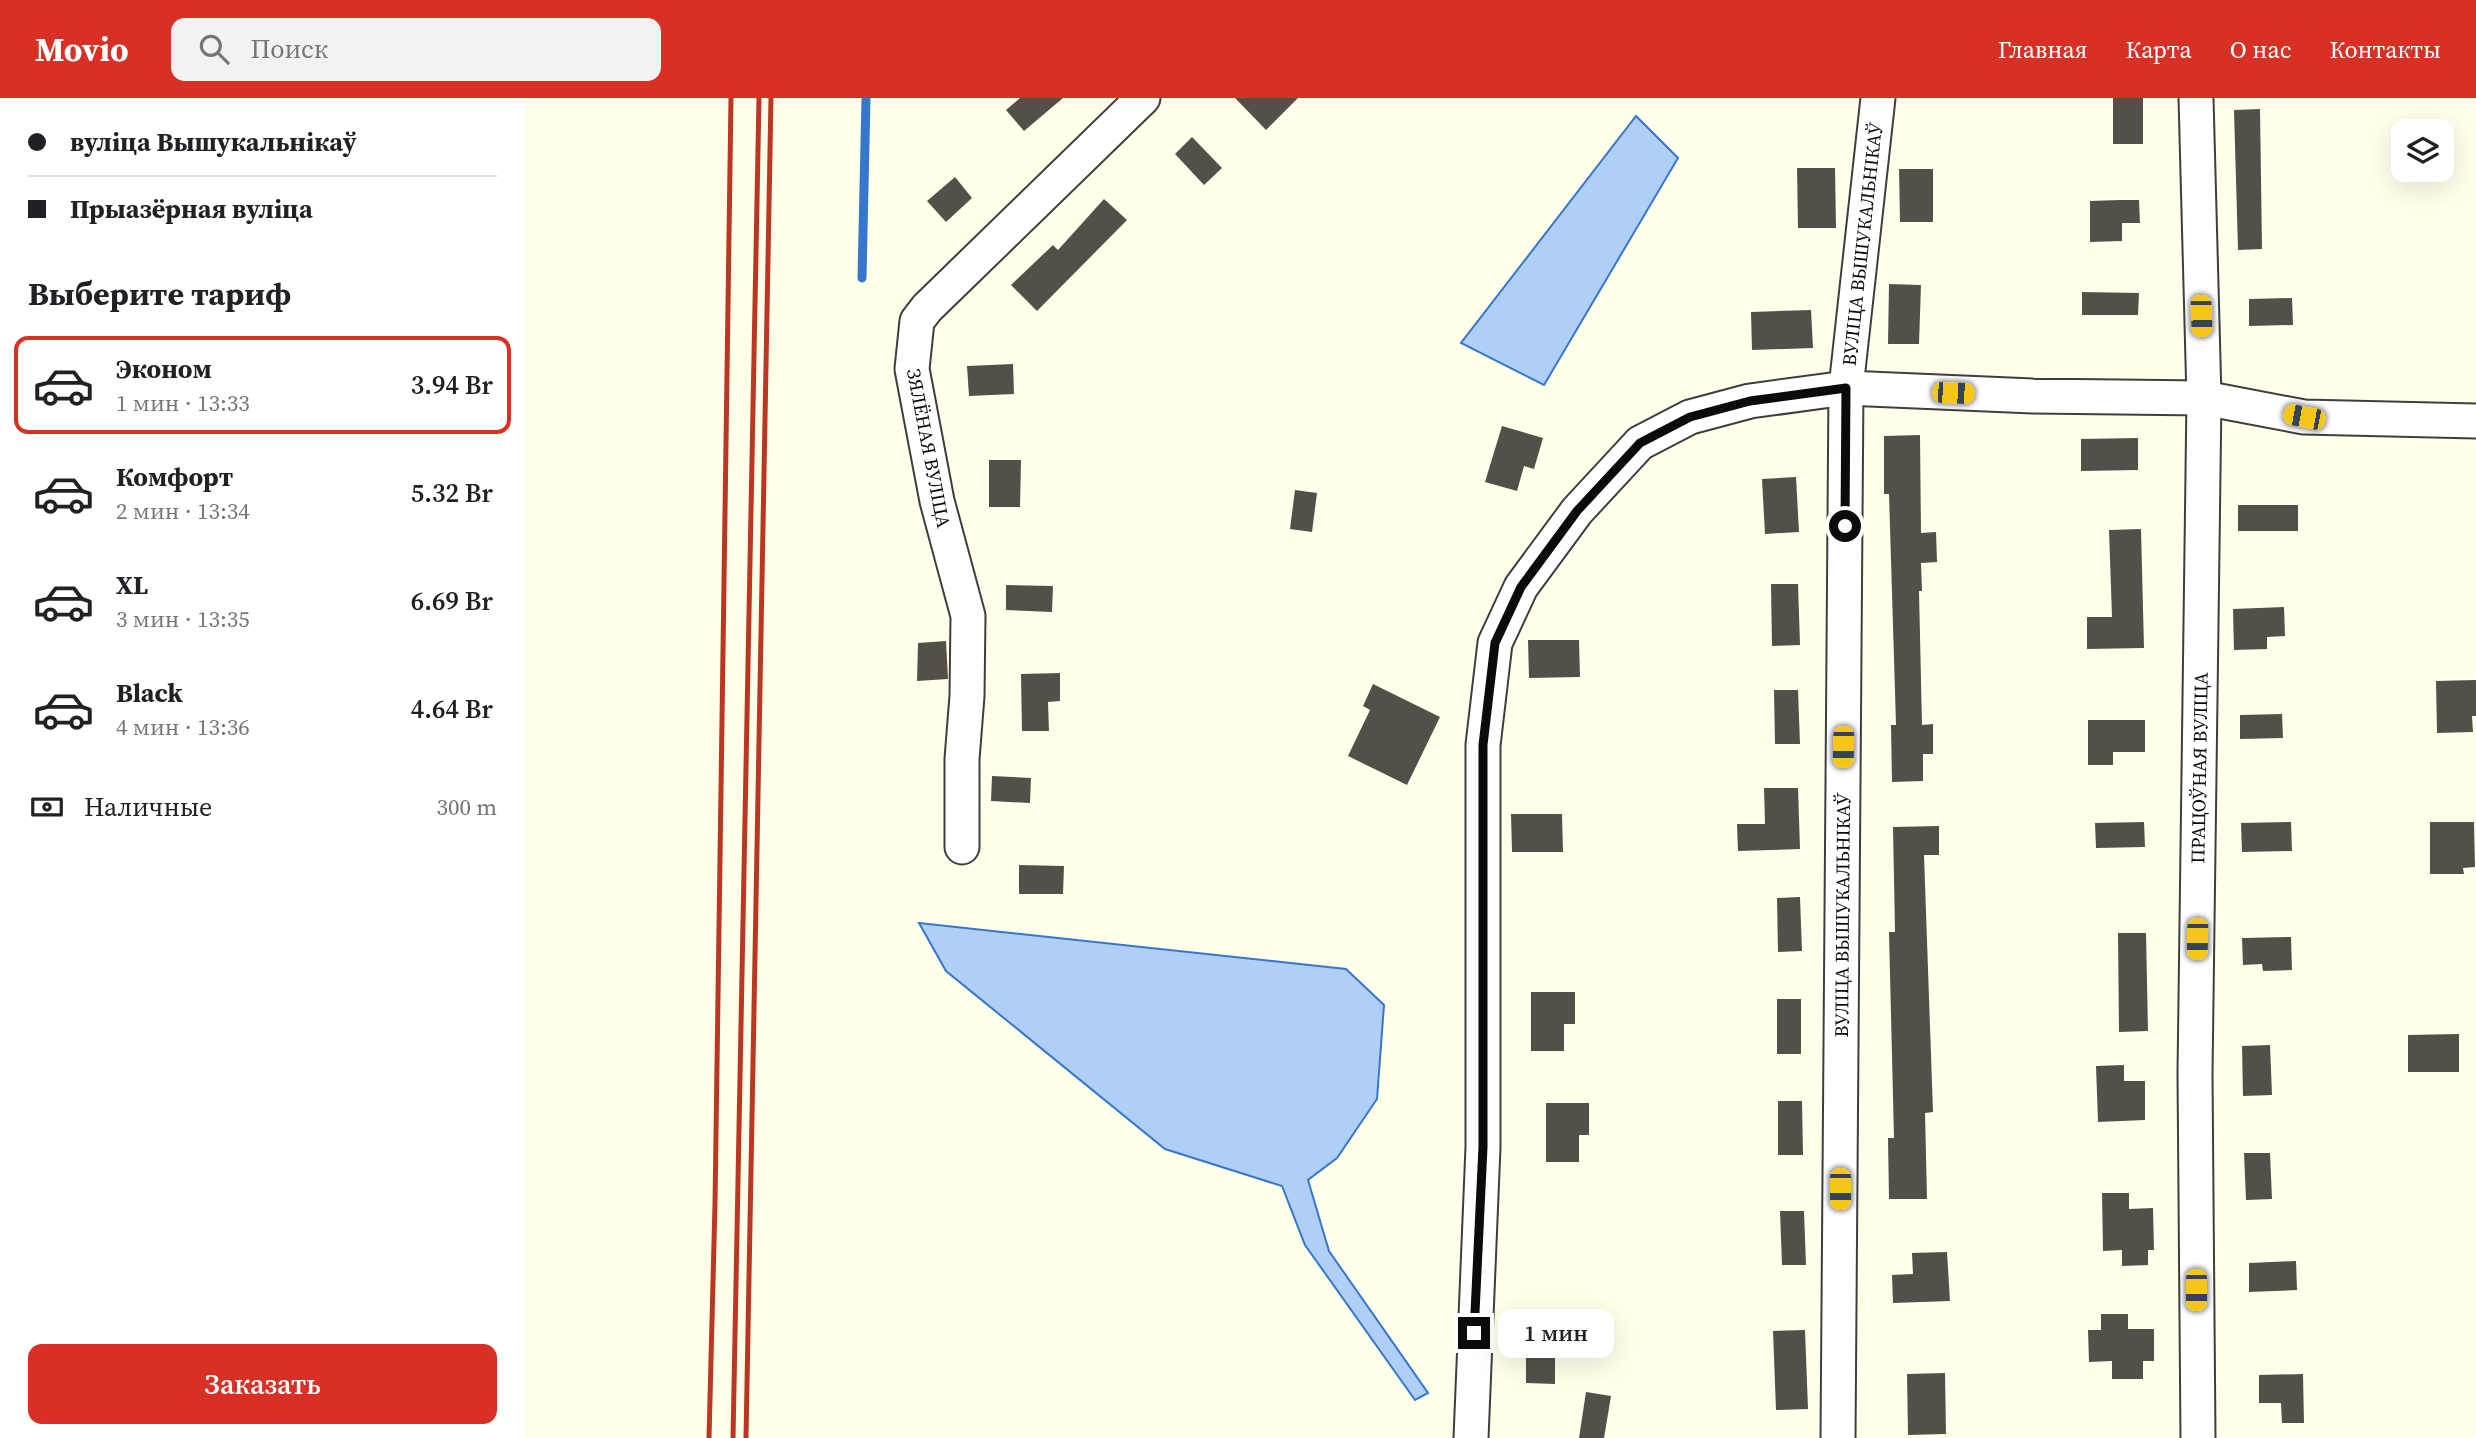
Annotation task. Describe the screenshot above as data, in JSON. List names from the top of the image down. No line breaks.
{"streets":{"street":["ВУЛІЦА ВЫШУКАЛЬНІКАЎ","ЗЯЛЁНАЯ ВУЛІЦА","ПРАЦОЎНАЯ ВУЛІЦА"]},"page":{"header":"Movio","search":"Поиск","nav":["Главная","Карта","О нас","Контакты"],"banner":["вуліца Вышукальнікаў","Прыазёрная вуліца"],"heading":"Выберите тариф","list":[{"name":"Эконом","note":"1 мин · 13:33","value":"3.94 Br"},{"name":"Комфорт","note":"2 мин · 13:34","value":"5.32 Br"},{"name":"XL","note":"3 мин · 13:35","value":"6.69 Br"},{"name":"Black","note":"4 мин · 13:36","value":"4.64 Br"}],"pay":["Наличные","300 m"],"bubble":"1 мин","buttons":"Заказать"}}
